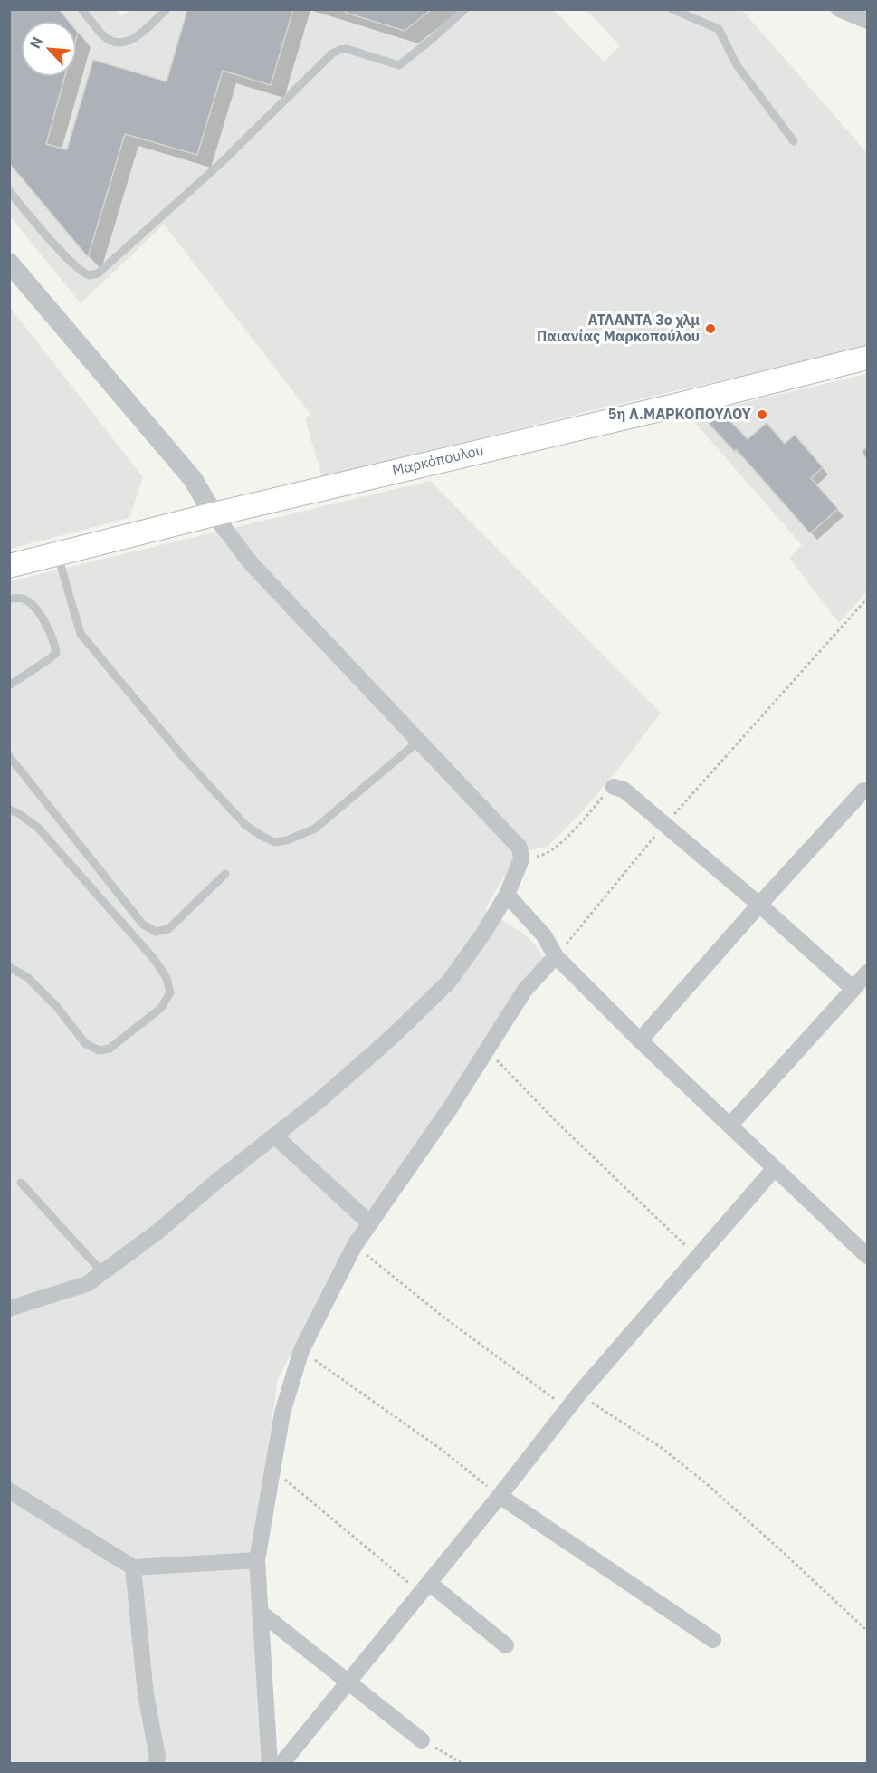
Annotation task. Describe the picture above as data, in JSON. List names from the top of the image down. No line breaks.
{"streets":{"main road":["Μαρκόπουλου"]},"places":["ΑΤΛΑΝΤΑ 3ο χλμ Παιανίας Μαρκοπούλου","5η Λ.ΜΑΡΚΟΠΟΥΛΟΥ"],"north":"top left"}
